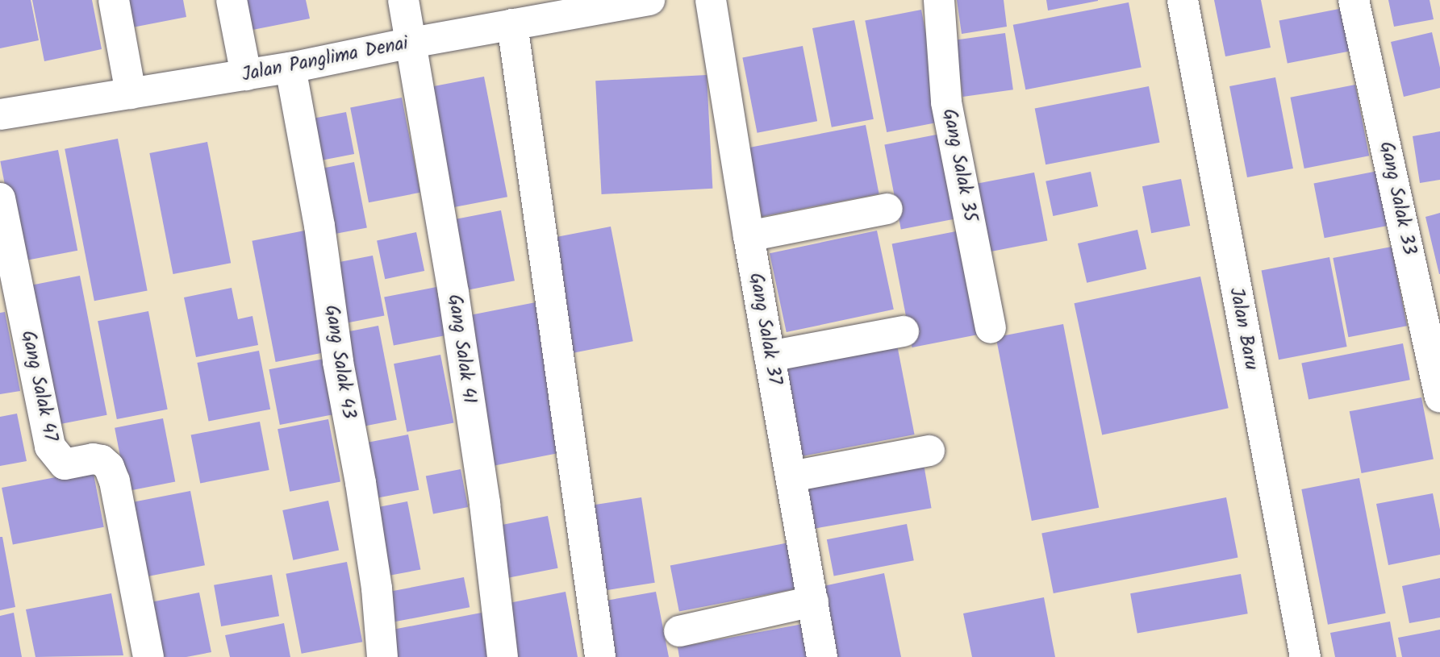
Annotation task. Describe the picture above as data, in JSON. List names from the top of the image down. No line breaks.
{"streets":{"street":["Jalan Panglima Denai","Gang Salak 35","Gang Salak 33","Gang Salak 37","Jalan Baru","Gang Salak 41","Gang Salak 43","Gang Salak 47"]},"crossings":[["Jalan Panglima Denai","Gang Salak 41"],["Jalan Panglima Denai","Gang Salak 43"]]}
